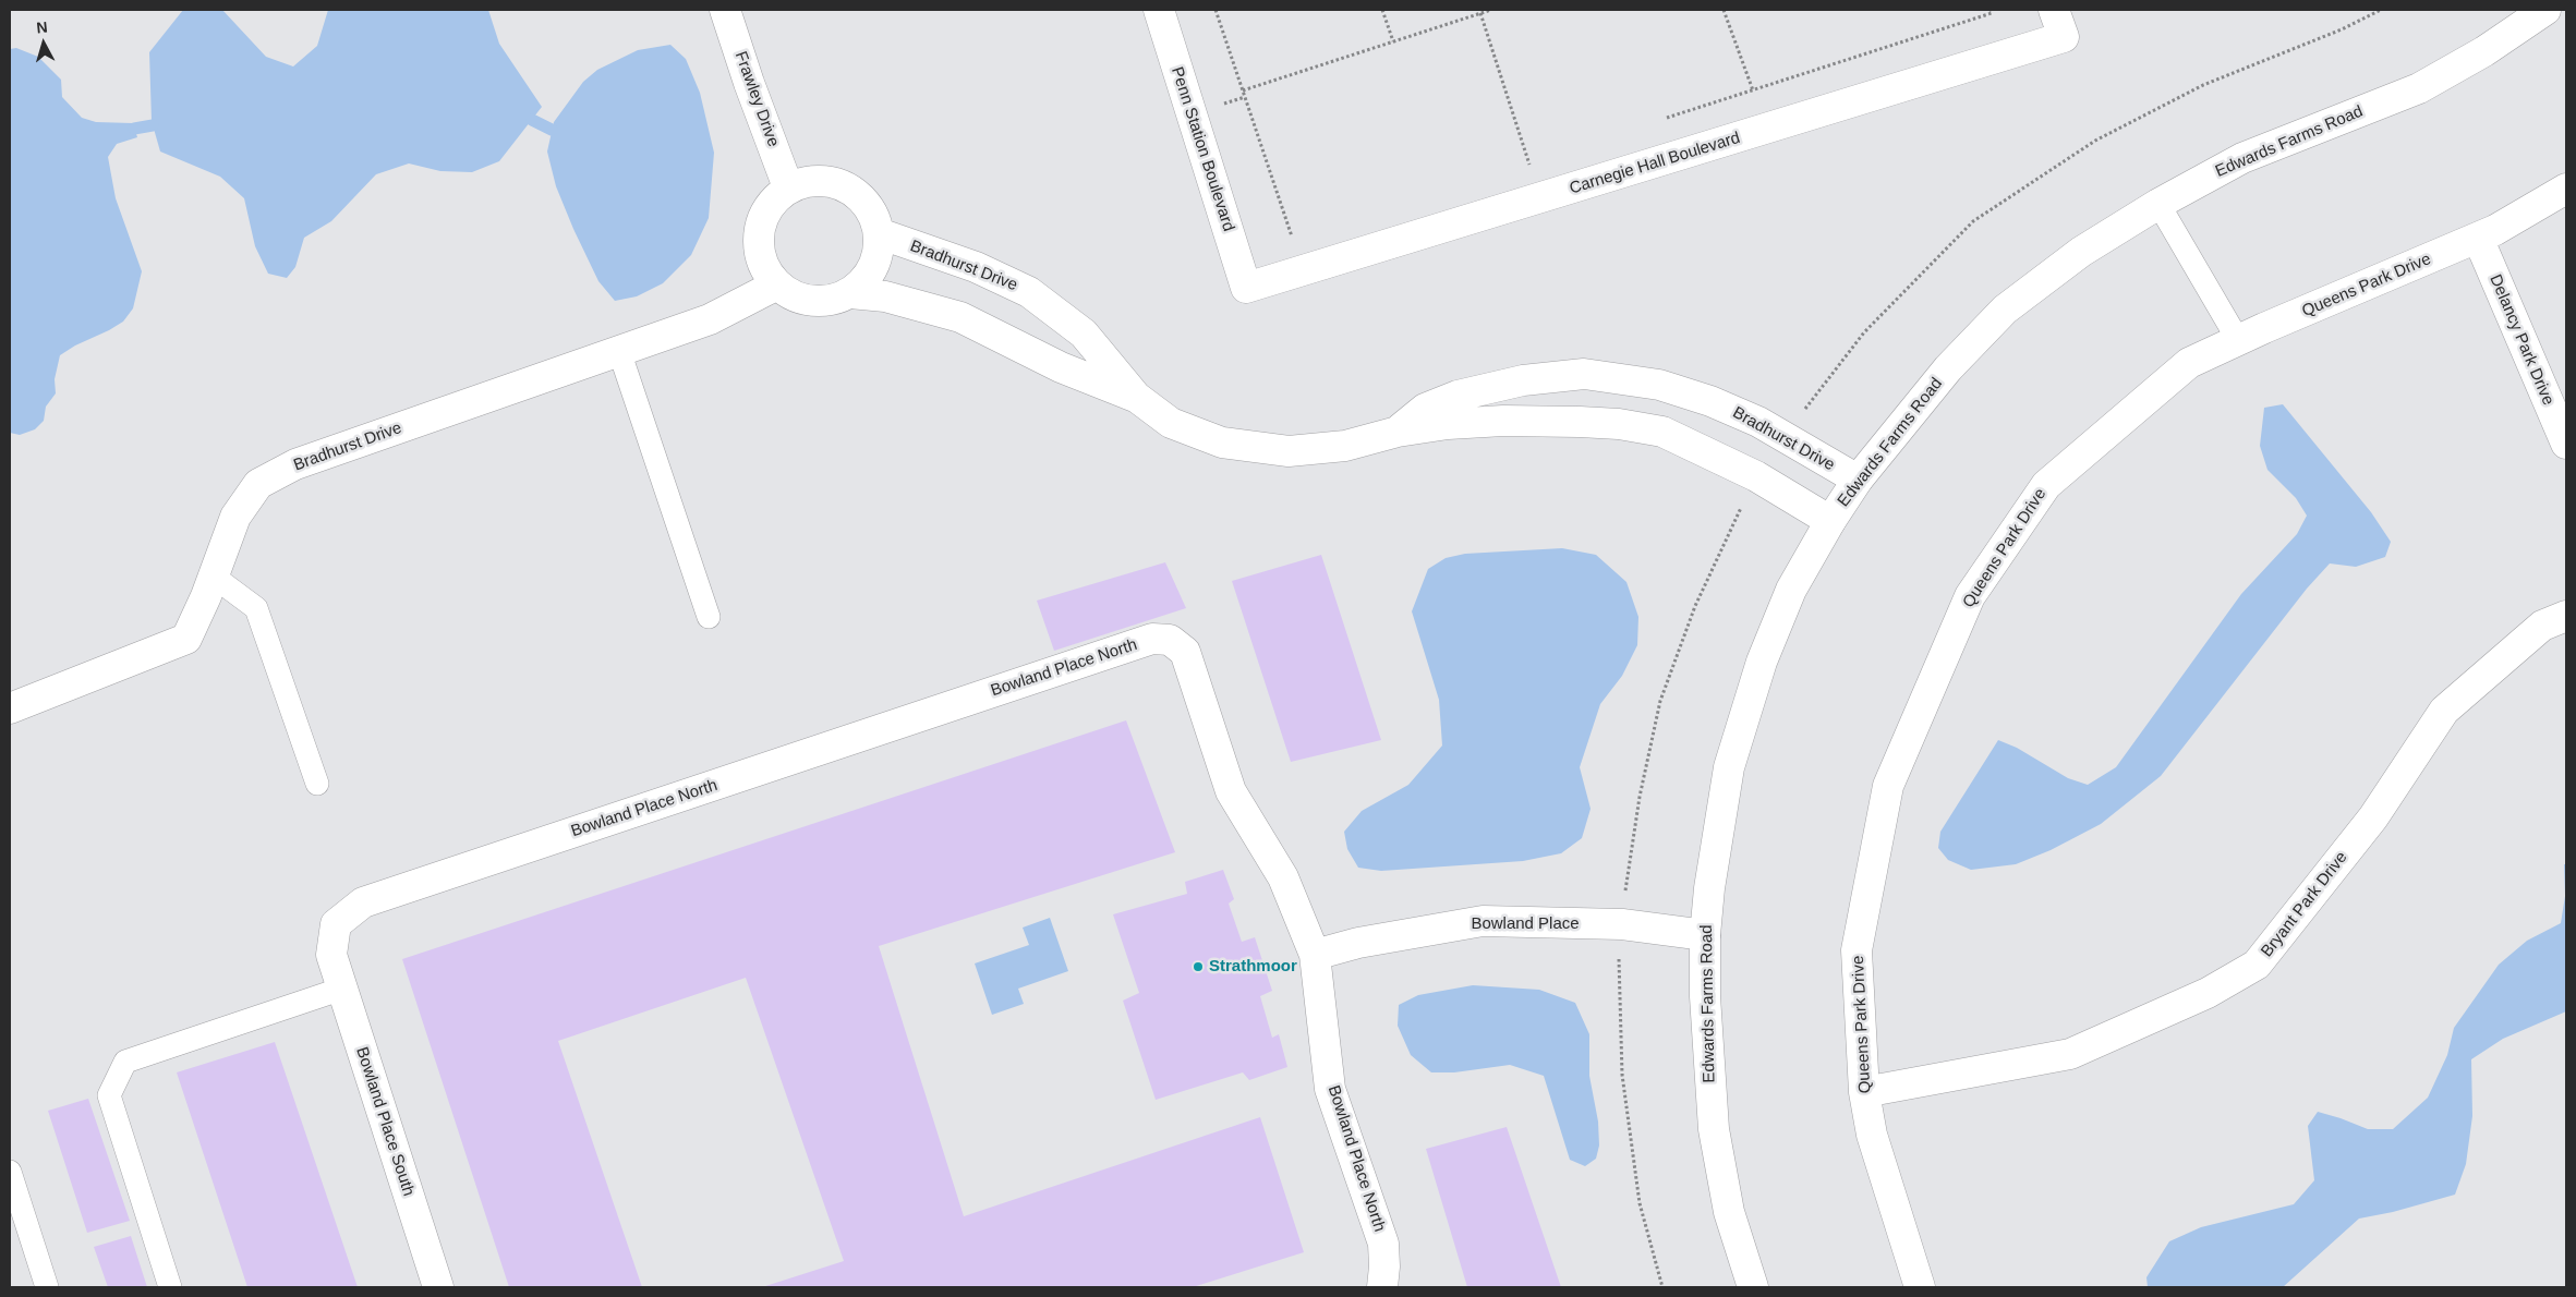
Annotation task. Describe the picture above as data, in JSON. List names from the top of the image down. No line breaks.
{"streets":{"street":["Frawley Drive","Edwards Farms Road","Penn Station Boulevard","Carnegie Hall Boulevard","Bradhurst Drive","Queens Park Drive","Delancy Park Drive","Bowland Place North","Bryant Park Drive","Bowland Place","Bowland Place South"]},"crossings":[["Frawley Drive","Bradhurst Drive"],["Edwards Farms Road","Bradhurst Drive"],["Edwards Farms Road","Bowland Place"],["Penn Station Boulevard","Carnegie Hall Boulevard"],["Queens Park Drive","Delancy Park Drive"],["Queens Park Drive","Bryant Park Drive"],["Bowland Place North","Bowland Place"],["Bowland Place North","Bowland Place South"]],"places":["Strathmoor"],"north":"top"}
